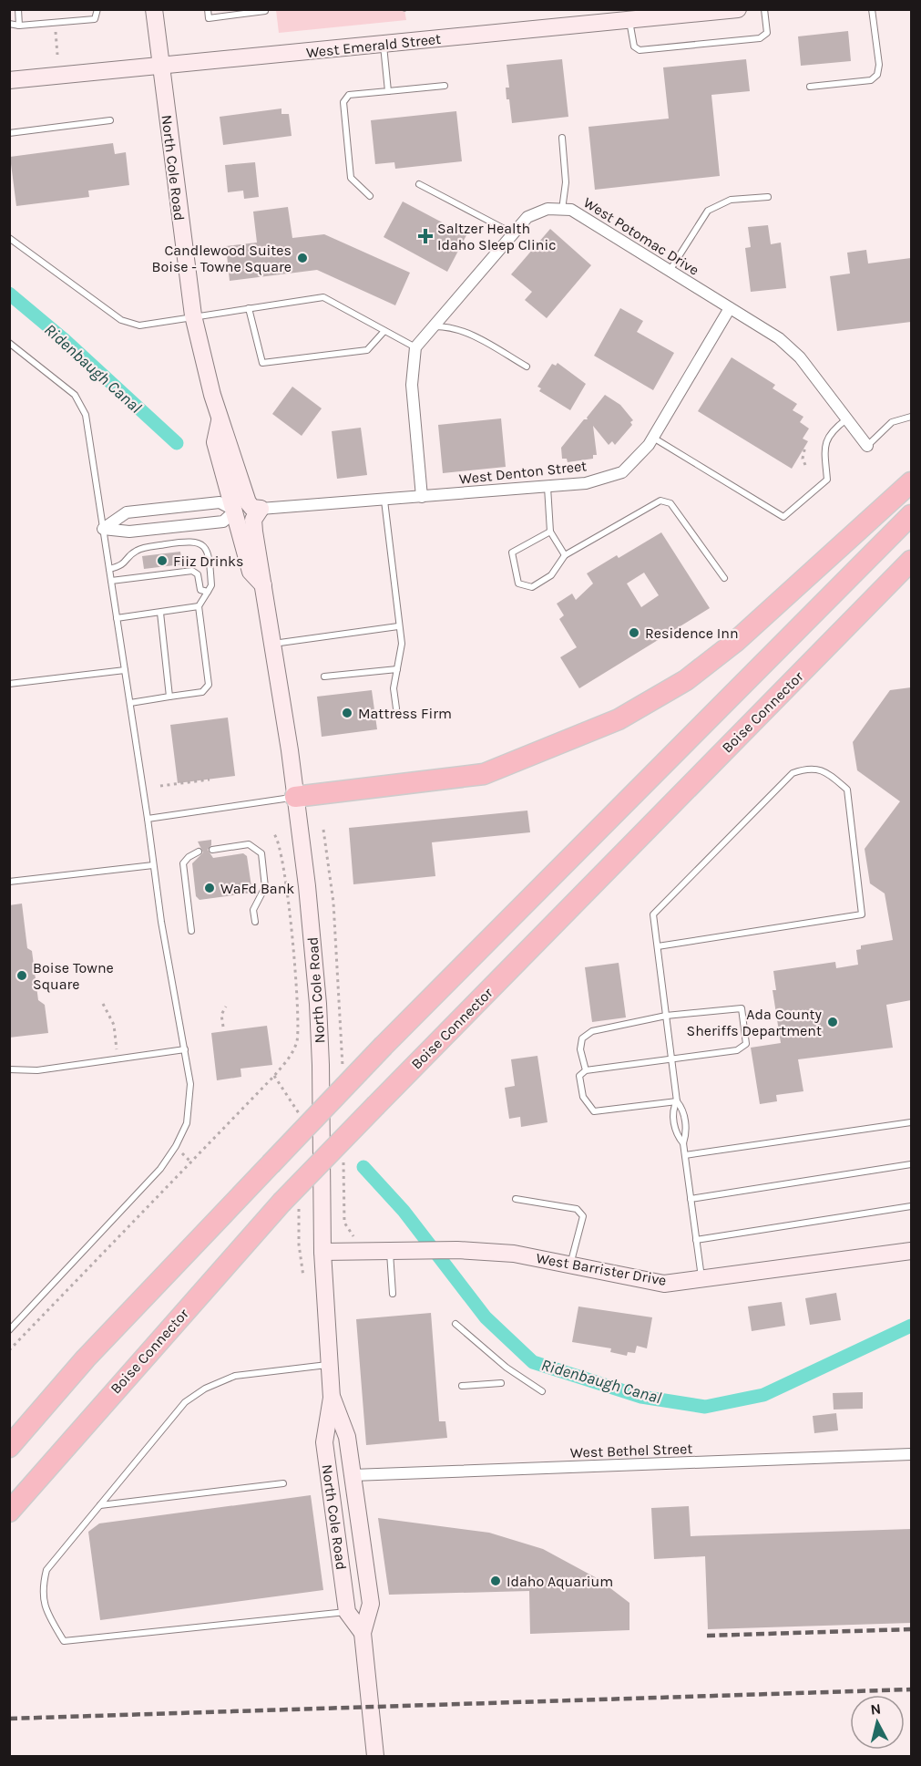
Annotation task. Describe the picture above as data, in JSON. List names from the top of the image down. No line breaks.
{"streets":{"highway":["Boise Connector"],"main road":["West Emerald Street","North Cole Road","West Barrister Drive"],"street":["West Potomac Drive","West Denton Street","West Bethel Street"]},"crossings":[["West Emerald Street","North Cole Road"],["North Cole Road","West Denton Street"],["North Cole Road","West Barrister Drive"],["North Cole Road","West Bethel Street"],["West Potomac Drive","West Denton Street"]],"water":["Ridenbaugh Canal"],"places":{"health":["Saltzer Health Idaho Sleep Clinic"],"other":["Candlewood Suites Boise - Towne Square","Fiiz Drinks","Residence Inn","Mattress Firm","WaFd Bank","Boise Towne Square","Ada County Sheriffs Department","Idaho Aquarium"]},"north":"top"}
